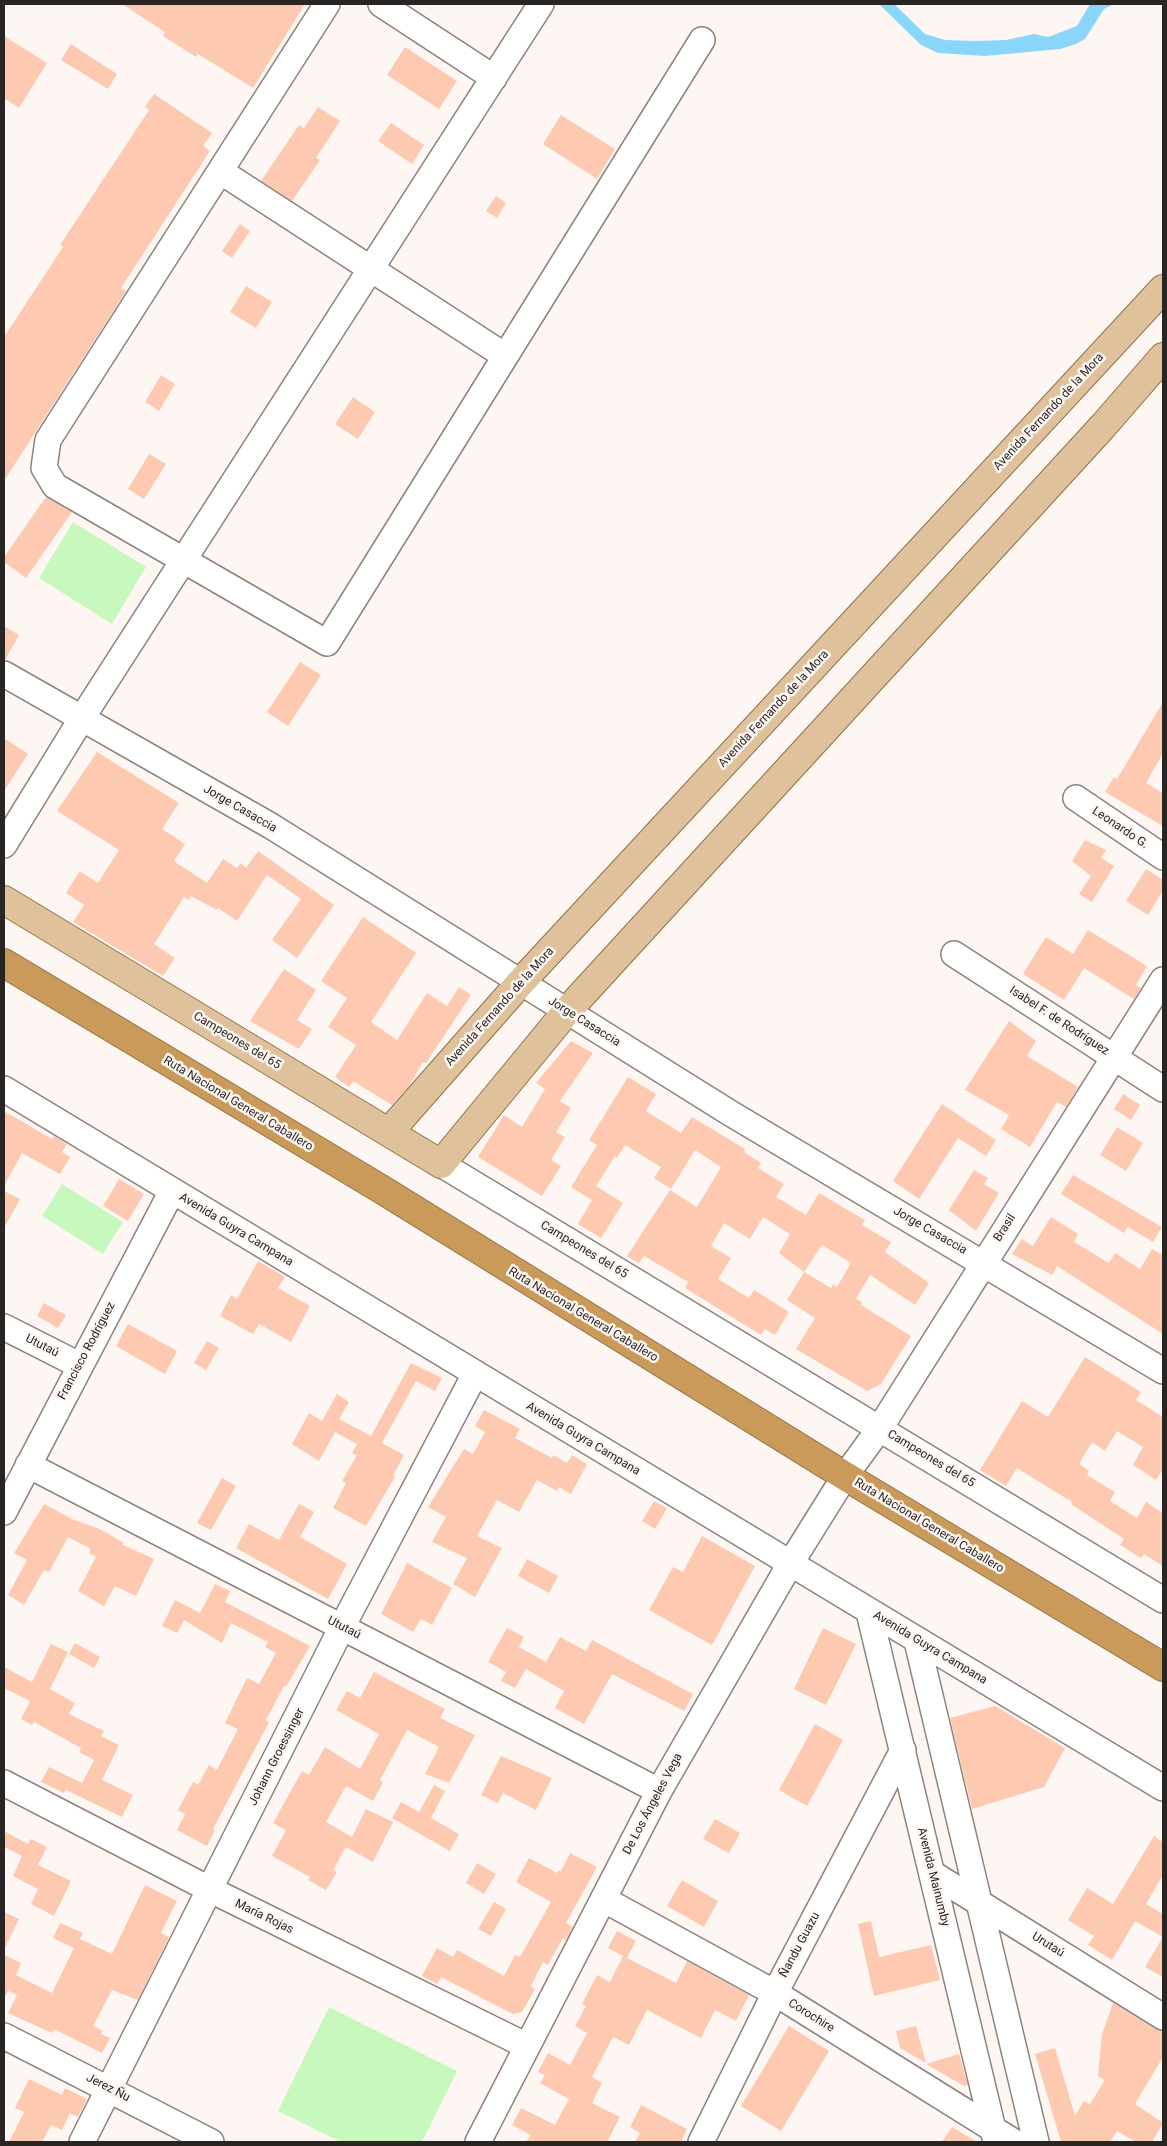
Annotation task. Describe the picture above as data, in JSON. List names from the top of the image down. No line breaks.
{"streets":{"highway":["Ruta Nacional General Caballero"],"main road":["Avenida Fernando de la Mora","Campeones del 65"],"street":["Jorge Casaccia","Leonardo G.","Isabel F. de Rodríguez","Brasil","Avenida Guyra Campana","Ututaú","Francisco Rodríguez","Johann Groessinger","De Los Ángeles Vega","Avenida Mainumby","María Rojas","Ñandu Guazu","Urutaú","Corochire","Jerez Ñu"]},"crossings":[["Avenida Fernando de la Mora","Jorge Casaccia"],["Avenida Fernando de la Mora","Campeones del 65"],["Jorge Casaccia","Brasil"],["Isabel F. de Rodríguez","Brasil"],["Campeones del 65","Brasil"],["Ruta Nacional General Caballero","Brasil"],["Ruta Nacional General Caballero","De Los Ángeles Vega"],["Brasil","De Los Ángeles Vega"],["Avenida Guyra Campana","Francisco Rodríguez"],["Avenida Guyra Campana","Johann Groessinger"],["Avenida Guyra Campana","De Los Ángeles Vega"],["Avenida Guyra Campana","Avenida Mainumby"],["Ututaú","Francisco Rodríguez"],["Ututaú","Johann Groessinger"],["Ututaú","De Los Ángeles Vega"],["Johann Groessinger","María Rojas"],["Johann Groessinger","Jerez Ñu"],["De Los Ángeles Vega","María Rojas"],["De Los Ángeles Vega","Corochire"],["Avenida Mainumby","Ñandu Guazu"],["Avenida Mainumby","Urutaú"],["Avenida Mainumby","Corochire"],["Ñandu Guazu","Corochire"]]}
